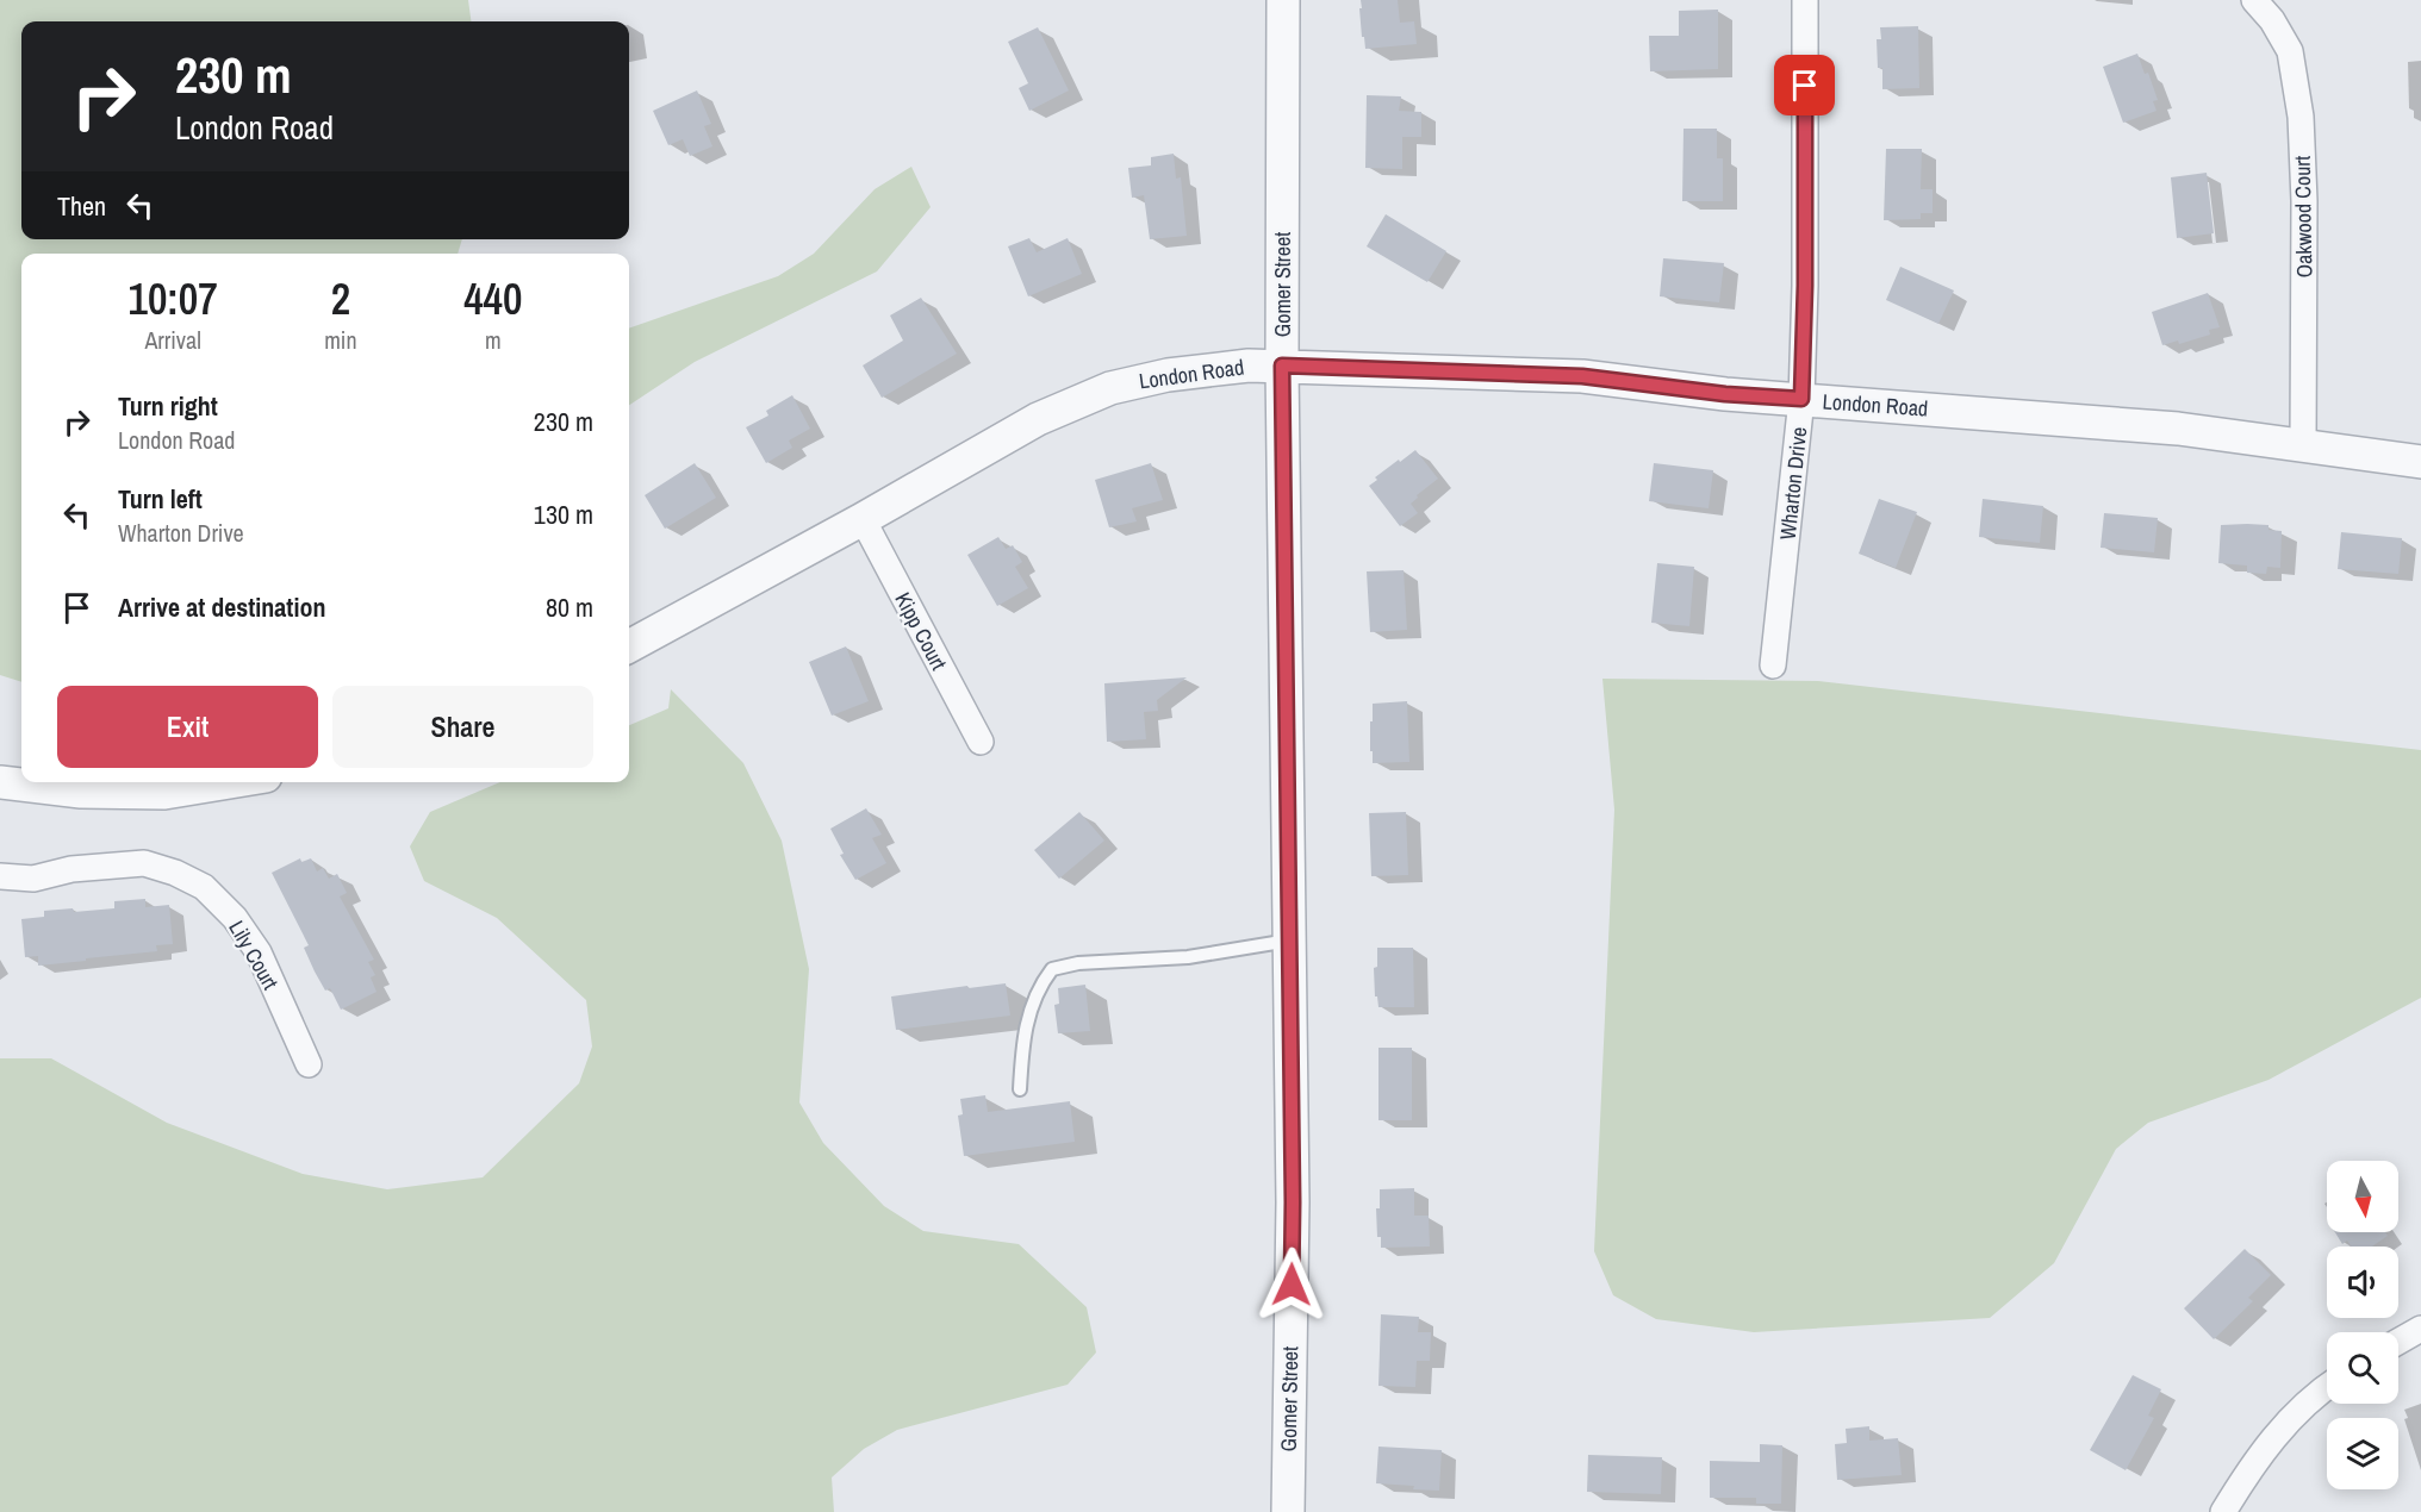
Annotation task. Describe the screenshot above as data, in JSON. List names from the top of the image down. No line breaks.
{"streets":{"street":["Oakwood Court","Gomer Street","London Road","Wharton Drive","Kipp Court","Lily Court"]},"crossings":[["Oakwood Court","London Road"],["Gomer Street","London Road"],["London Road","Wharton Drive"],["London Road","Kipp Court"]],"north":"bottom","page":{"turn":["230 m","London Road"],"then":"Then","eta":["10:07","Arrival","2","min","440","m"],"list":[{"name":"Turn right","note":"London Road","value":"230 m"},{"name":"Turn left","note":"Wharton Drive","value":"130 m"},{"name":"Arrive at destination","value":"80 m"}],"buttons":["Exit","Share"]}}
